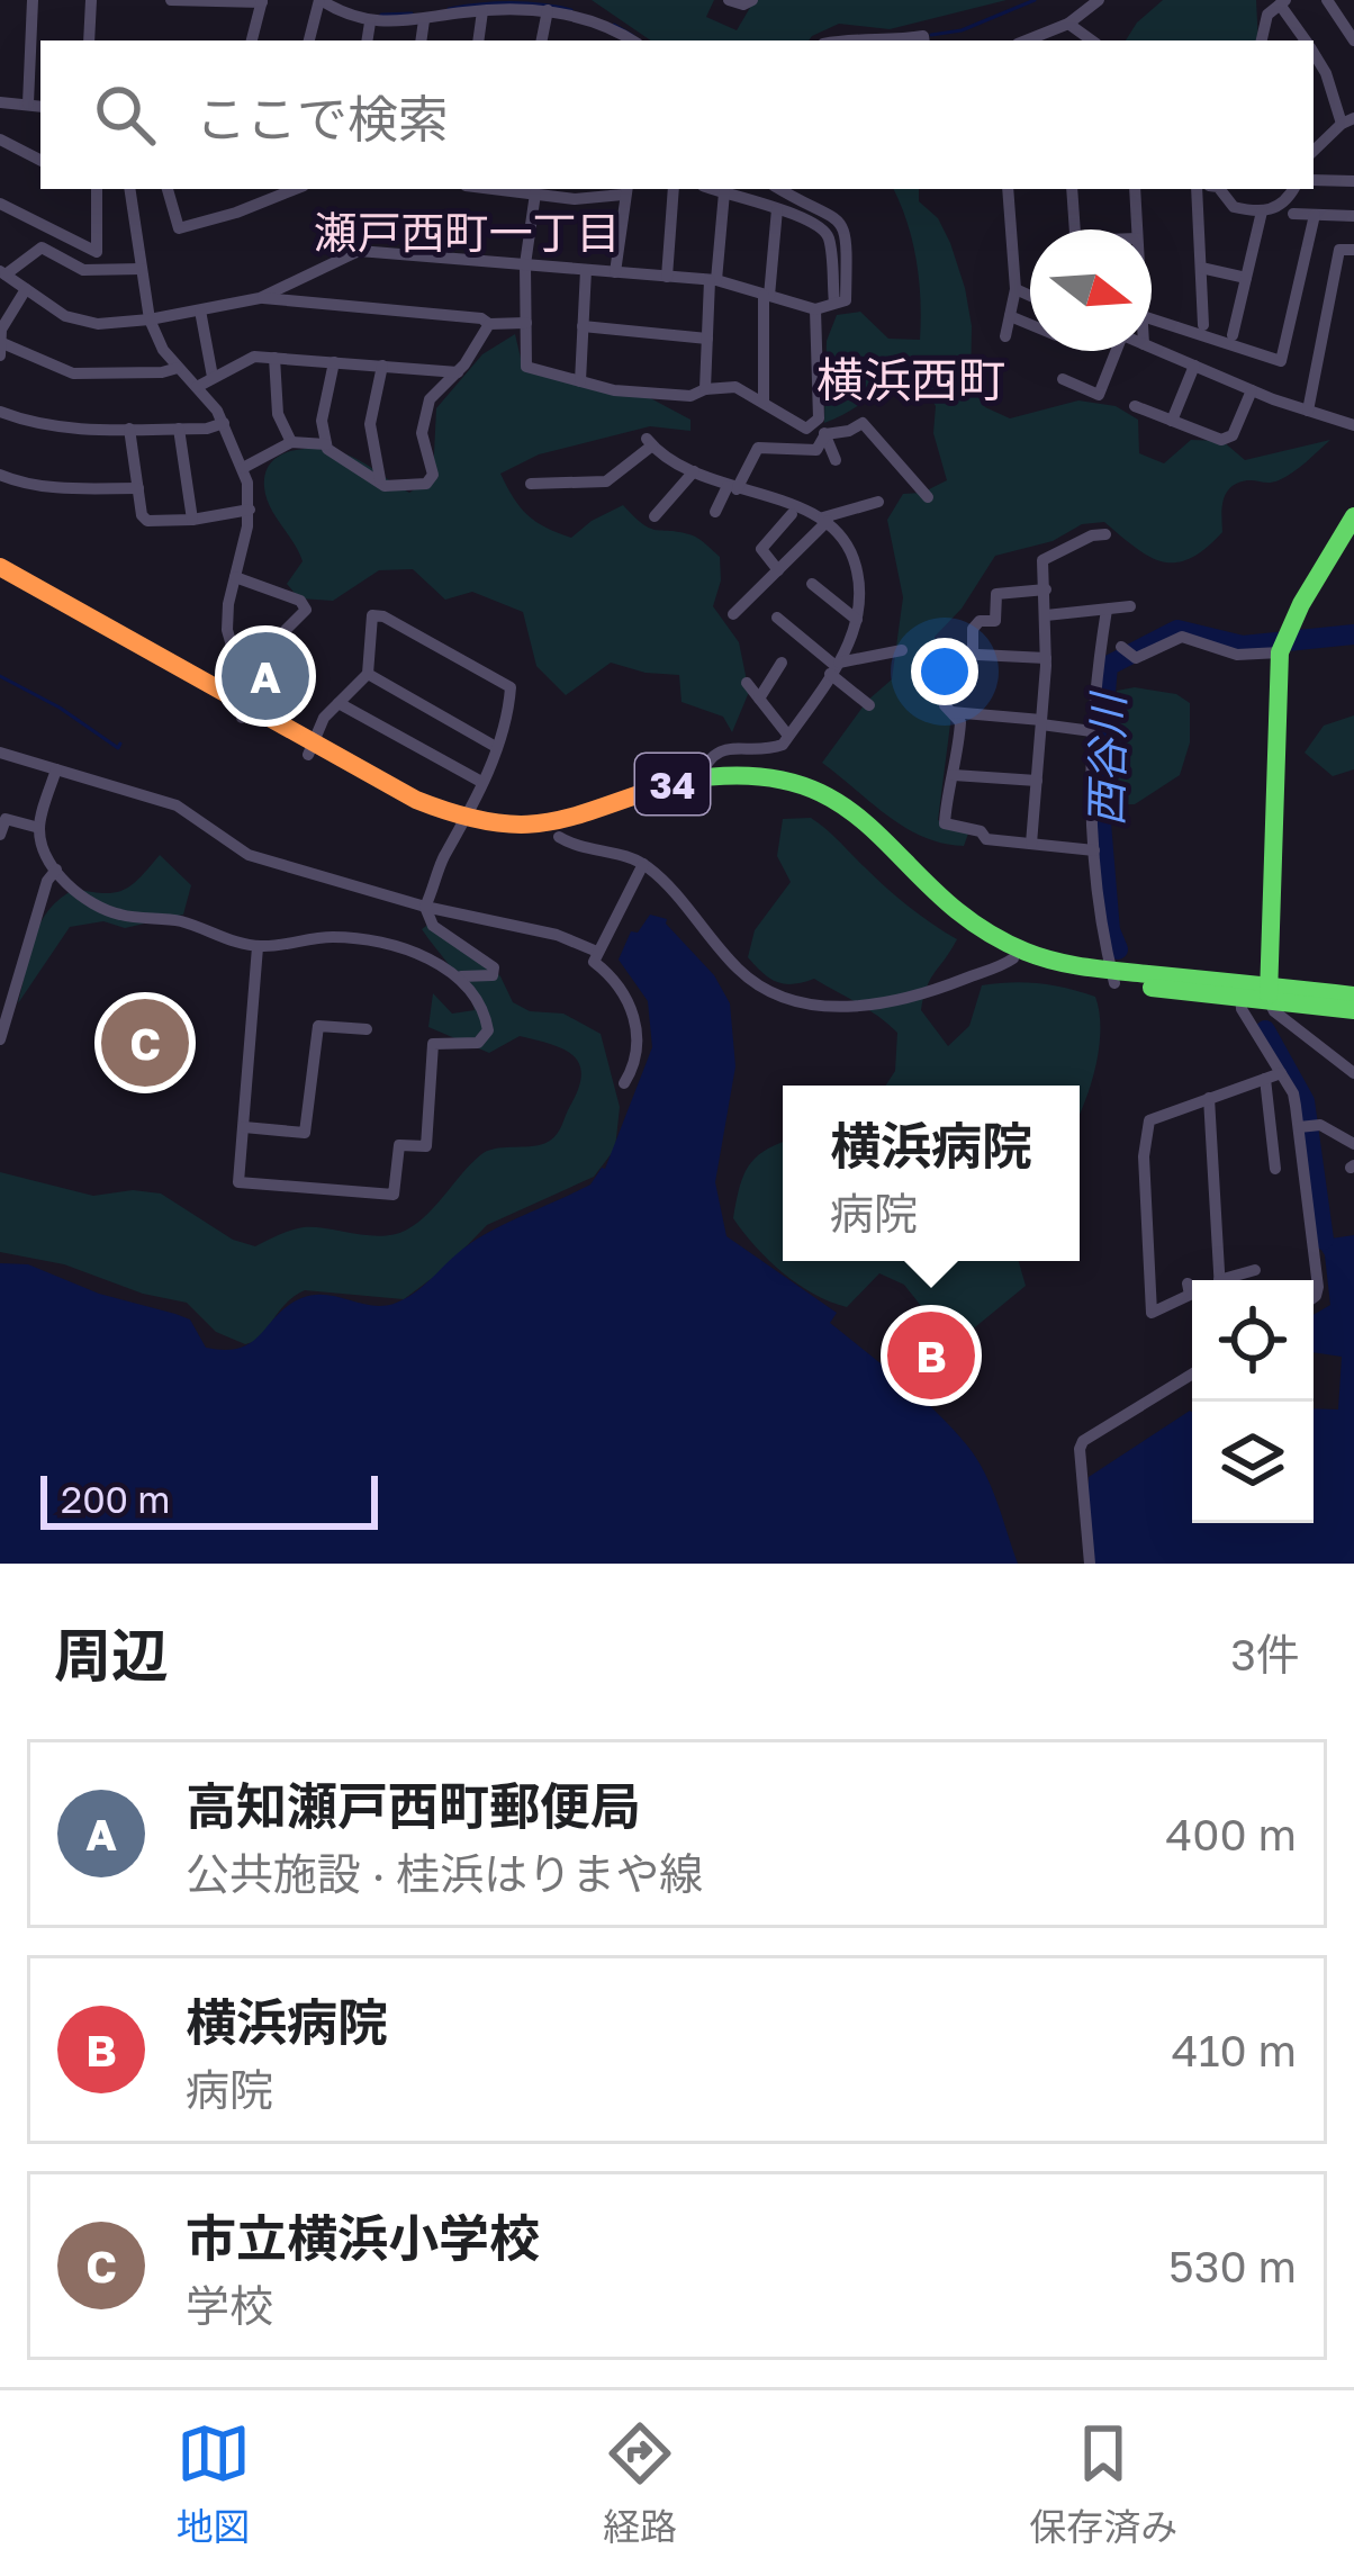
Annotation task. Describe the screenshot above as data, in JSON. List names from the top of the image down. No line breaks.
{"streets":{"main road":["34"]},"districts":["瀬戸西町一丁目","横浜西町"],"water":["西谷川"],"scale_bar":"200 m","north":"right","page":{"search":"ここで検索","pins":["A","C","B"],"popup":["横浜病院","病院"],"scale":"200 m","heading":["周辺","3件"],"list":[{"mark":"A","name":"高知瀬戸西町郵便局","note":"公共施設 · 桂浜はりまや線","value":"400 m"},{"mark":"B","name":"横浜病院","note":"病院","value":"410 m"},{"mark":"C","name":"市立横浜小学校","note":"学校","value":"530 m"}],"nav":["地図","経路","保存済み"]}}
